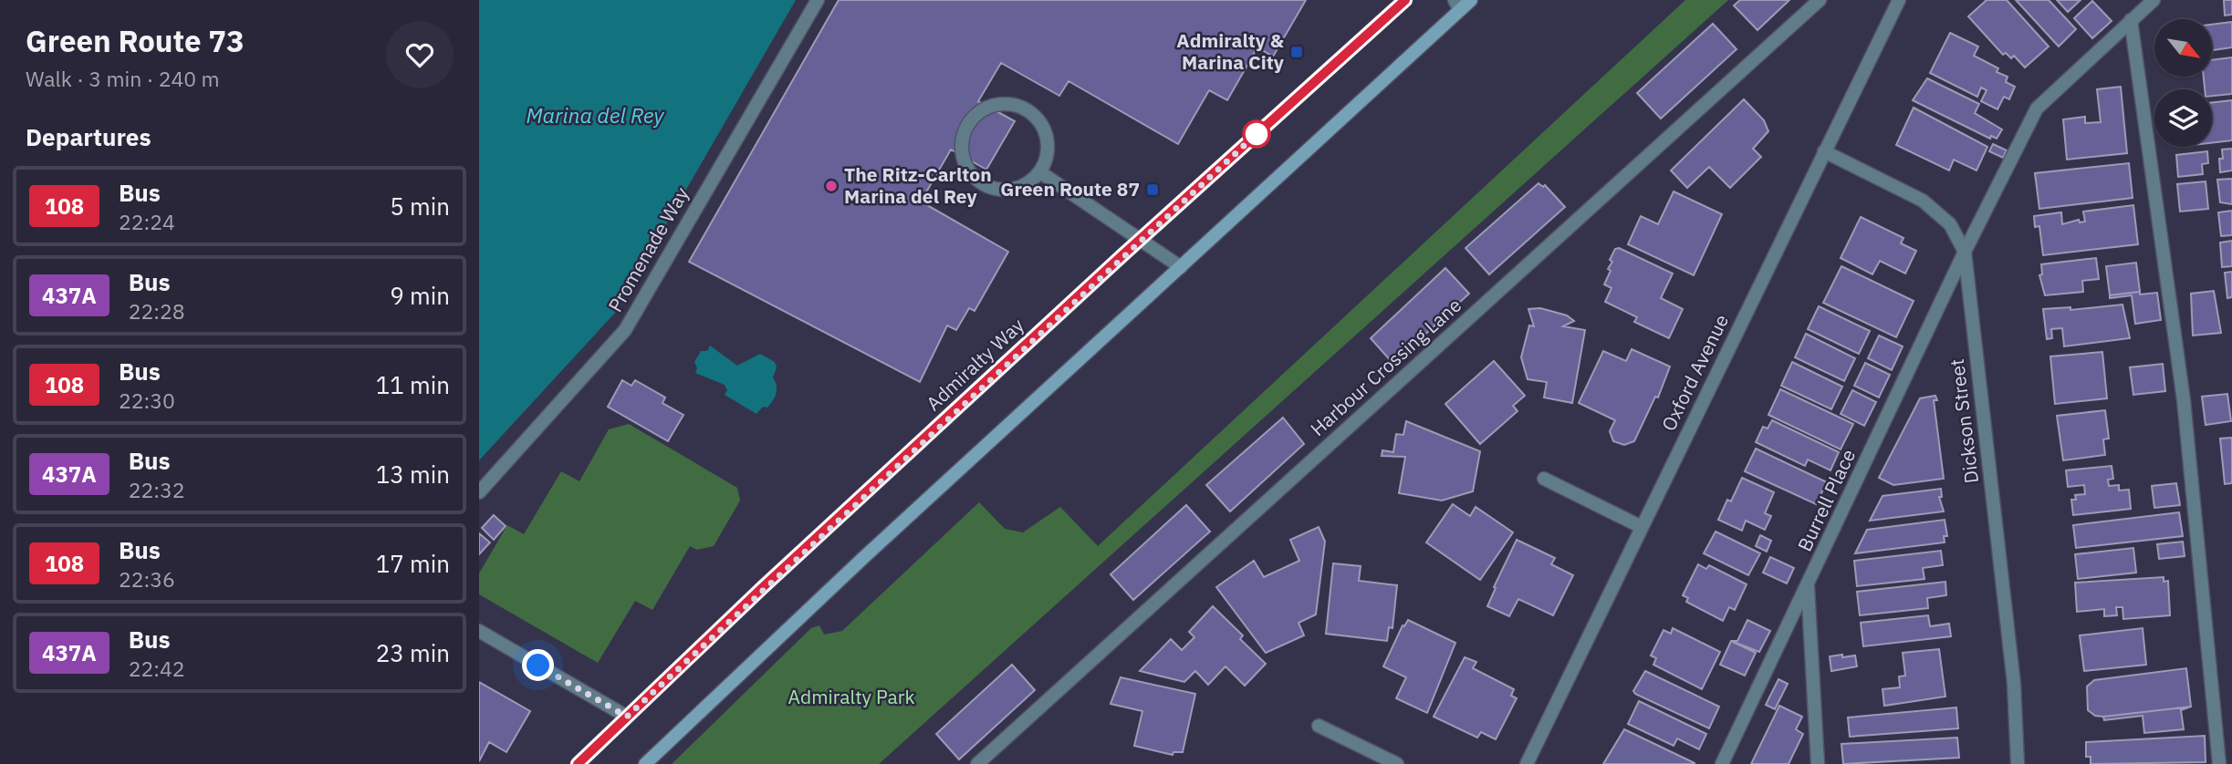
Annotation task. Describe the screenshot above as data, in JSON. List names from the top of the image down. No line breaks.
{"streets":{"street":["Promenade Way","Admiralty Way","Harbour Crossing Lane","Oxford Avenue","Dickson Street","Burrell Place"]},"crossings":[["Oxford Avenue","Dickson Street"],["Dickson Street","Burrell Place"]],"water":["Marina del Rey"],"parks":["Admiralty Park"],"places":{"transit":["Admiralty & Marina City","Green Route 87"],"other":["The Ritz-Carlton Marina del Rey"]},"lines":["bus line 108"],"north":"bottom right","page":{"heading":[["Green Route 73","Walk · 3 min · 240 m"],"Departures"],"list":[{"mark":"108","name":"Bus","note":"22:24","value":"5 min"},{"mark":"437A","name":"Bus","note":"22:28","value":"9 min"},{"mark":"108","name":"Bus","note":"22:30","value":"11 min"},{"mark":"437A","name":"Bus","note":"22:32","value":"13 min"},{"mark":"108","name":"Bus","note":"22:36","value":"17 min"},{"mark":"437A","name":"Bus","note":"22:42","value":"23 min"}]}}
